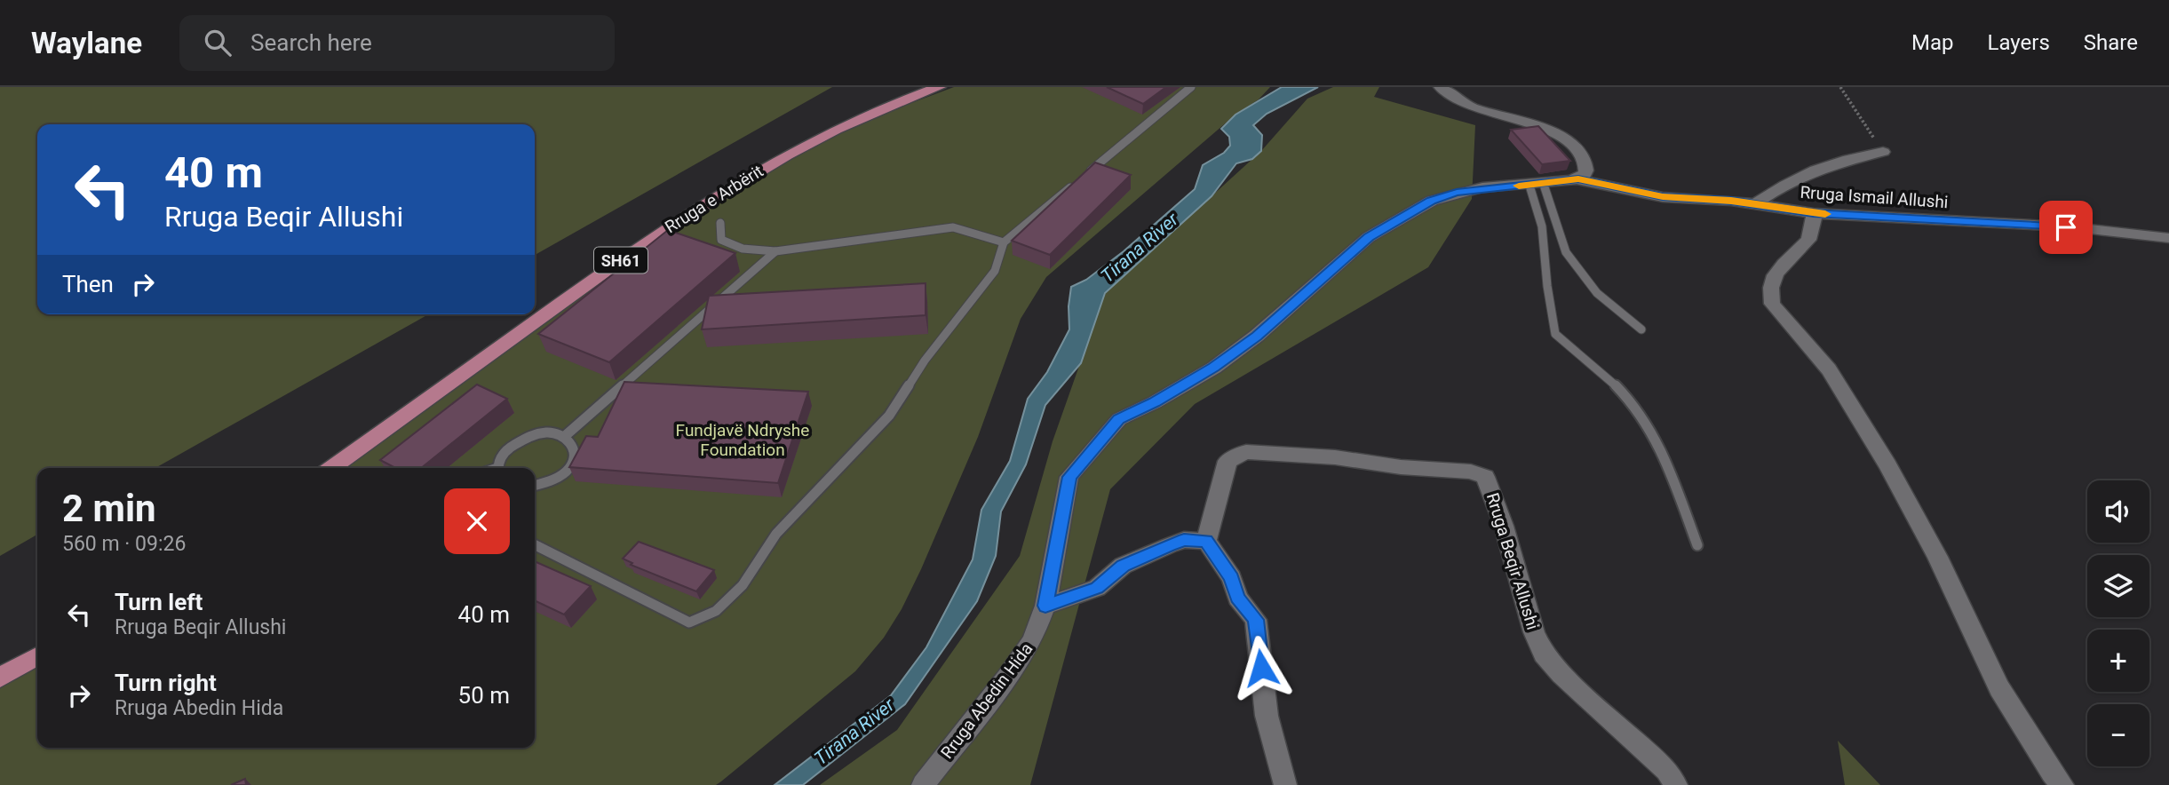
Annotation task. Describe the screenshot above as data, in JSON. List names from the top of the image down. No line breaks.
{"streets":{"main road":["Rruga e Arbërit","SH61"],"street":["Rruga Ismail Allushi","Rruga Beqir Allushi","Rruga Abedin Hida"]},"crossings":[["Rruga Ismail Allushi","Rruga Abedin Hida"]],"water":["Tirana River"],"parks":["Fundjavë Ndryshe Foundation"],"page":{"header":"Waylane","search":"Search here","nav":["Map","Layers","Share"],"turn":["40 m","Rruga Beqir Allushi"],"then":"Then","heading":["2 min","560 m · 09:26"],"map_buttons":["+","−"],"list":[{"name":"Turn left","note":"Rruga Beqir Allushi","value":"40 m"},{"name":"Turn right","note":"Rruga Abedin Hida","value":"50 m"}]}}
